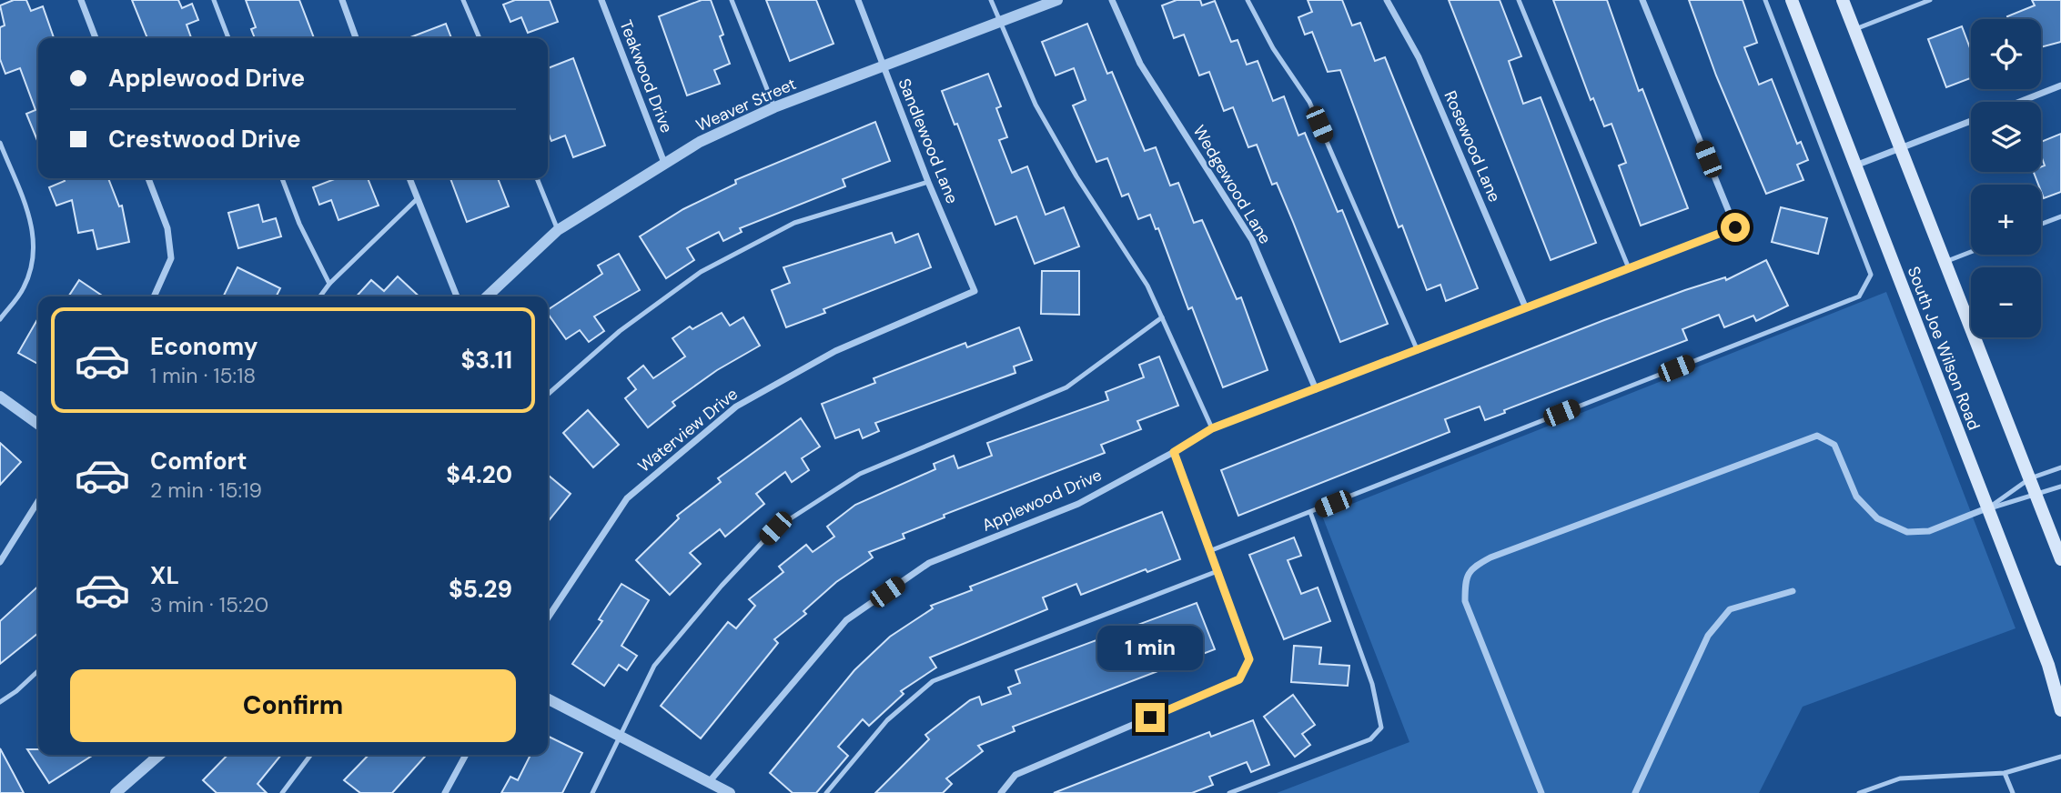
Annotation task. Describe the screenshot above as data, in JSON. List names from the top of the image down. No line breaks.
{"streets":{"main road":["South Joe Wilson Road"],"street":["Teakwood Drive","Weaver Street","Sandlewood Lane","Rosewood Lane","Wedgewood Lane","Waterview Drive","Applewood Drive"]},"crossings":[["Teakwood Drive","Weaver Street"],["Weaver Street","Sandlewood Lane"],["Sandlewood Lane","Waterview Drive"],["Rosewood Lane","Applewood Drive"],["Wedgewood Lane","Applewood Drive"]],"page":{"map_buttons":["+","−"],"banner":["Applewood Drive","Crestwood Drive"],"list":[{"name":"Economy","note":"1 min · 15:18","value":"$3.11"},{"name":"Comfort","note":"2 min · 15:19","value":"$4.20"},{"name":"XL","note":"3 min · 15:20","value":"$5.29"}],"bubble":"1 min","buttons":"Confirm"}}
